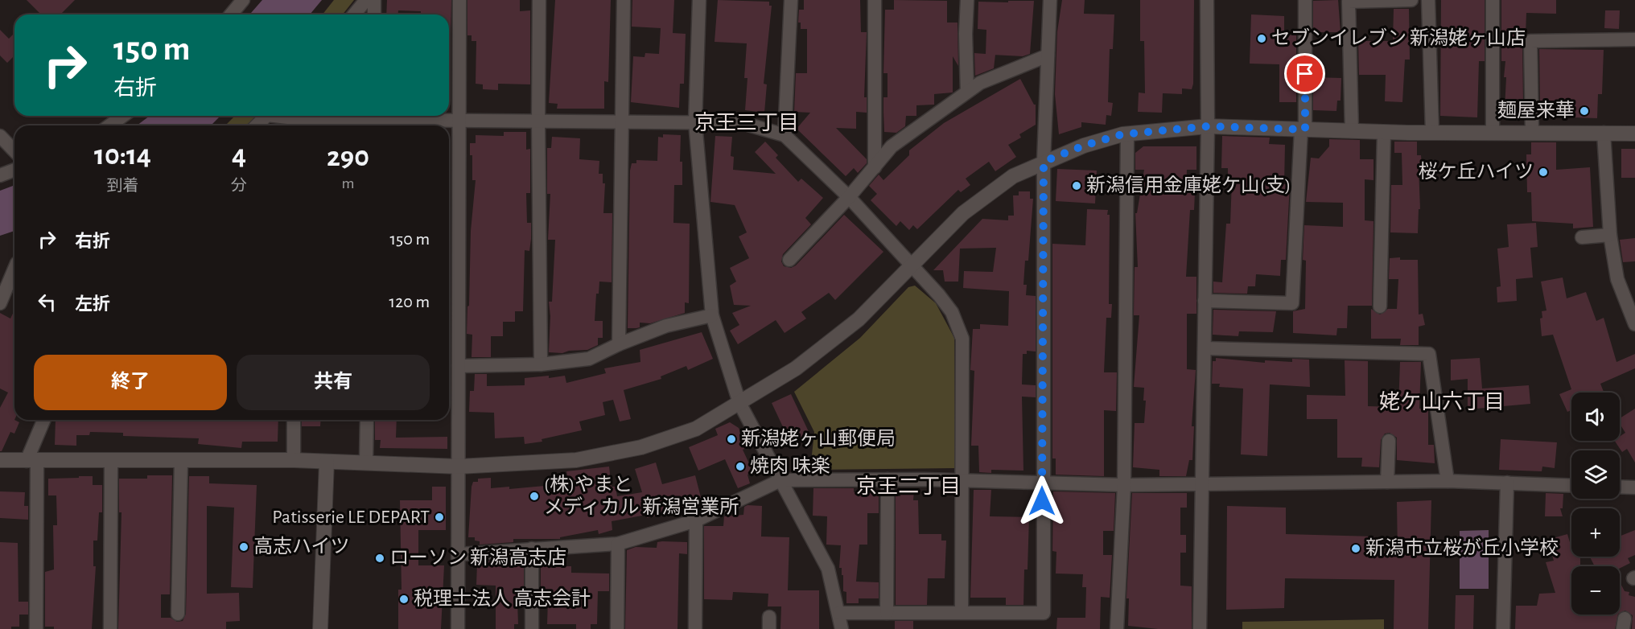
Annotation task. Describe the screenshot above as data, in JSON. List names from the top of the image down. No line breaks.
{"districts":["京王三丁目","姥ケ山六丁目","京王二丁目"],"places":["セブンイレブン 新潟姥ヶ山店","麺屋来華","桜ケ丘ハイツ","新潟信用金庫姥ケ山(支)","新潟姥ヶ山郵便局","焼肉 味楽","(株)やまと メディカル 新潟営業所","Patisserie LE DEPART","高志ハイツ","新潟市立桜が丘小学校","ローソン 新潟高志店","税理士法人 高志会計"],"page":{"turn":["150 m","右折"],"eta":["10:14","到着","4","分","290","m"],"list":[{"name":"右折","value":"150 m"},{"name":"左折","value":"120 m"}],"buttons":["終了","共有"],"map_buttons":["+","−"]}}
